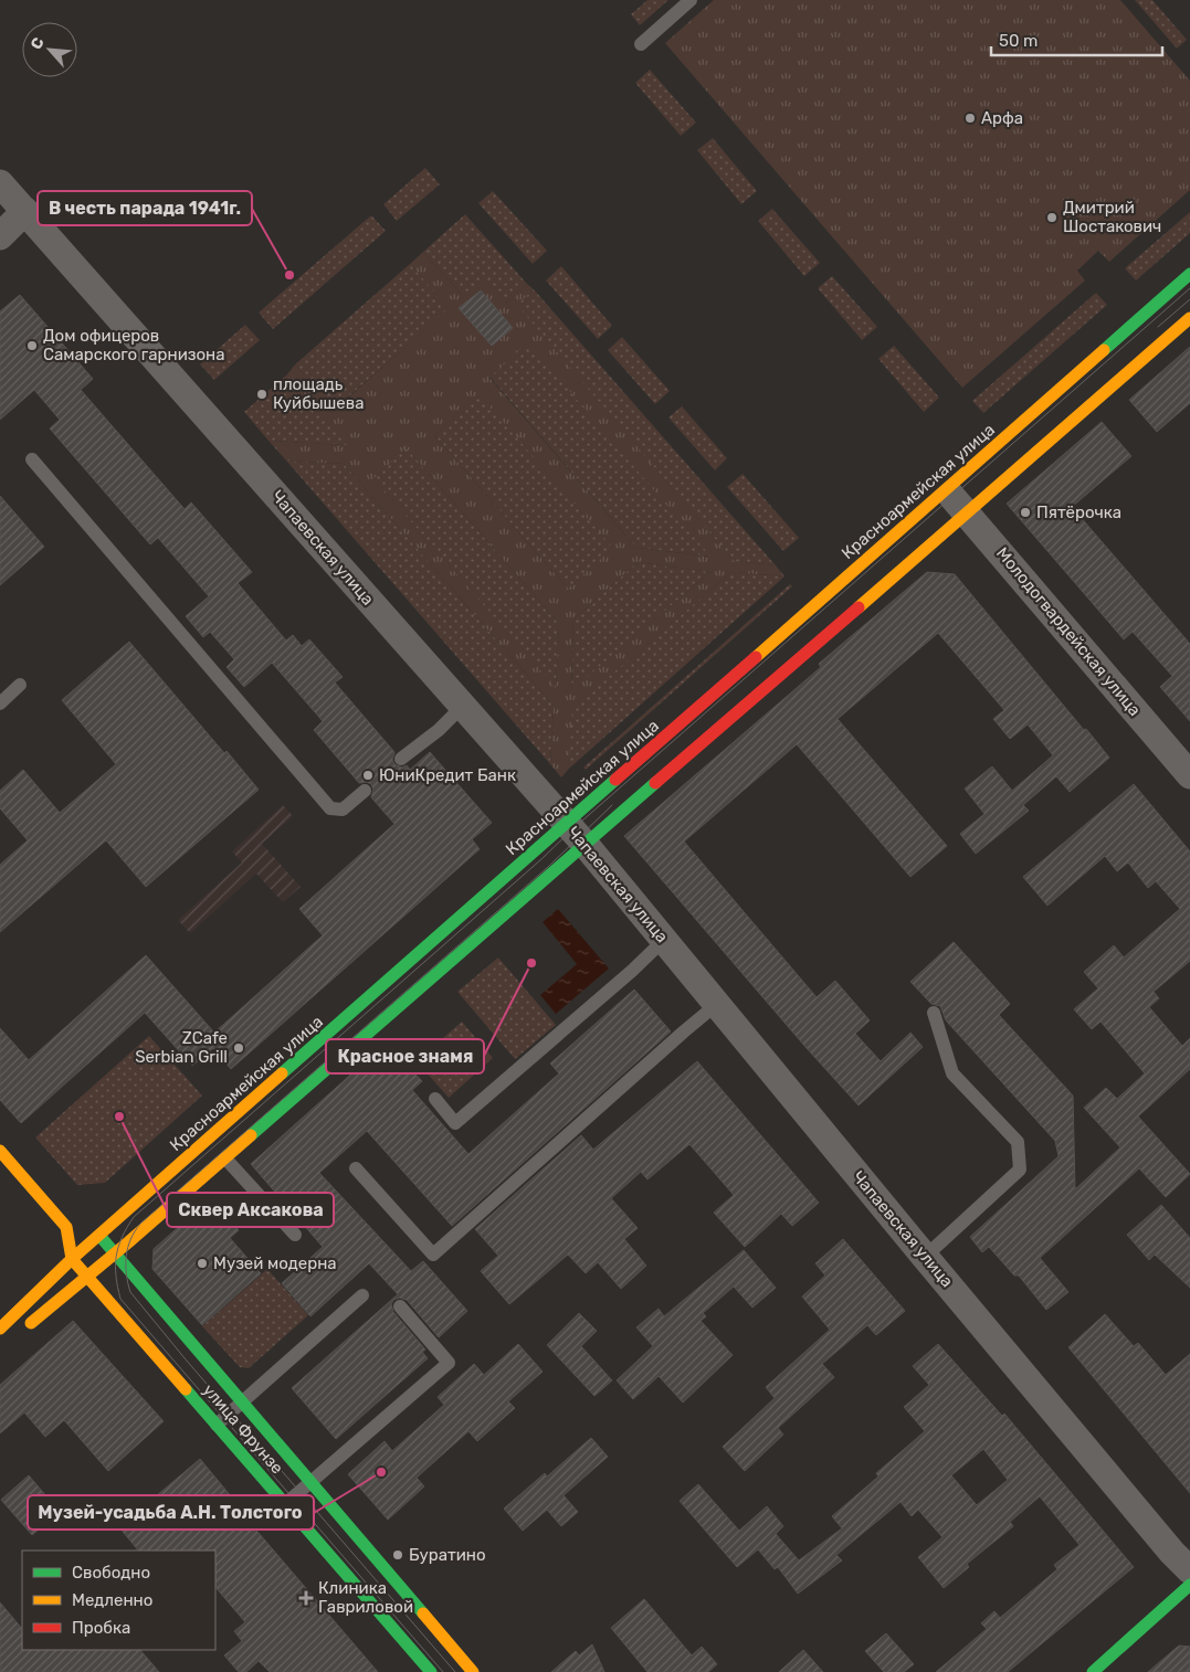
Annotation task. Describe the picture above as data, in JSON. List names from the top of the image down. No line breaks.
{"streets":{"main road":["Красноармейская улица","улица Фрунзе"],"street":["Чапаевская улица","Молодогвардейская улица"]},"crossings":[["Красноармейская улица","Чапаевская улица"],["Красноармейская улица","Молодогвардейская улица"],["Красноармейская улица","улица Фрунзе"]],"places":{"other":["Арфа","Дмитрий Шостакович","В честь парада 1941г.","Дом офицеров Самарского гарнизона","площадь Куйбышева","Пятёрочка","ЮниКредит Банк","Красное знамя","ZCafe Serbian Grill","Сквер Аксакова","Музей модерна","Музей-усадьба А.Н. Толстого","Буратино"],"health":["Клиника Гавриловой"]},"legend":["Свободно","Медленно","Пробка"],"scale_bar":"50 m","north":"top left"}
